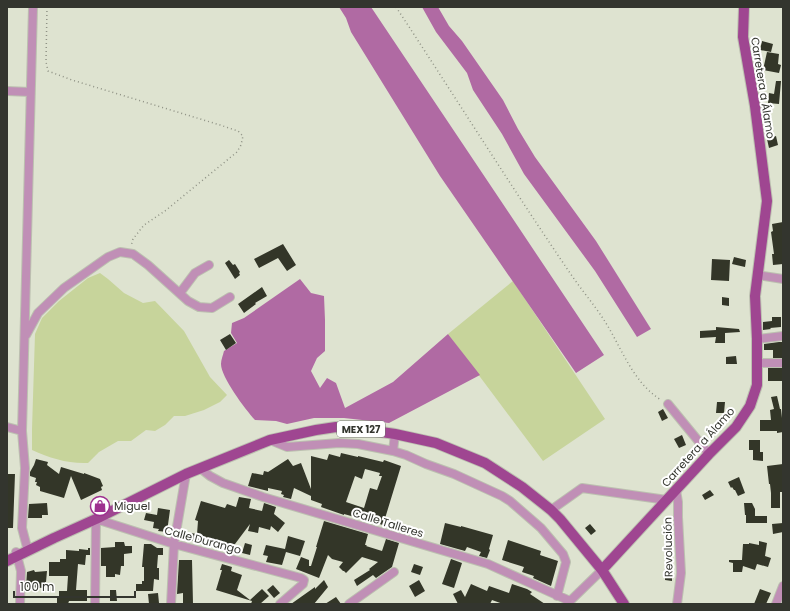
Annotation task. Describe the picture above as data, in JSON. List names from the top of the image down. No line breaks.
{"streets":{"main road":["Carretera a Álamo","MEX 127"],"street":["Calle Talleres","Calle Durango","Revolución"]},"crossings":[["Carretera a Álamo","MEX 127"],["Carretera a Álamo","Revolución"],["MEX 127","Calle Talleres"],["MEX 127","Calle Durango"]],"places":{"shop":["Miguel"]},"scale_bar":"100 m"}
